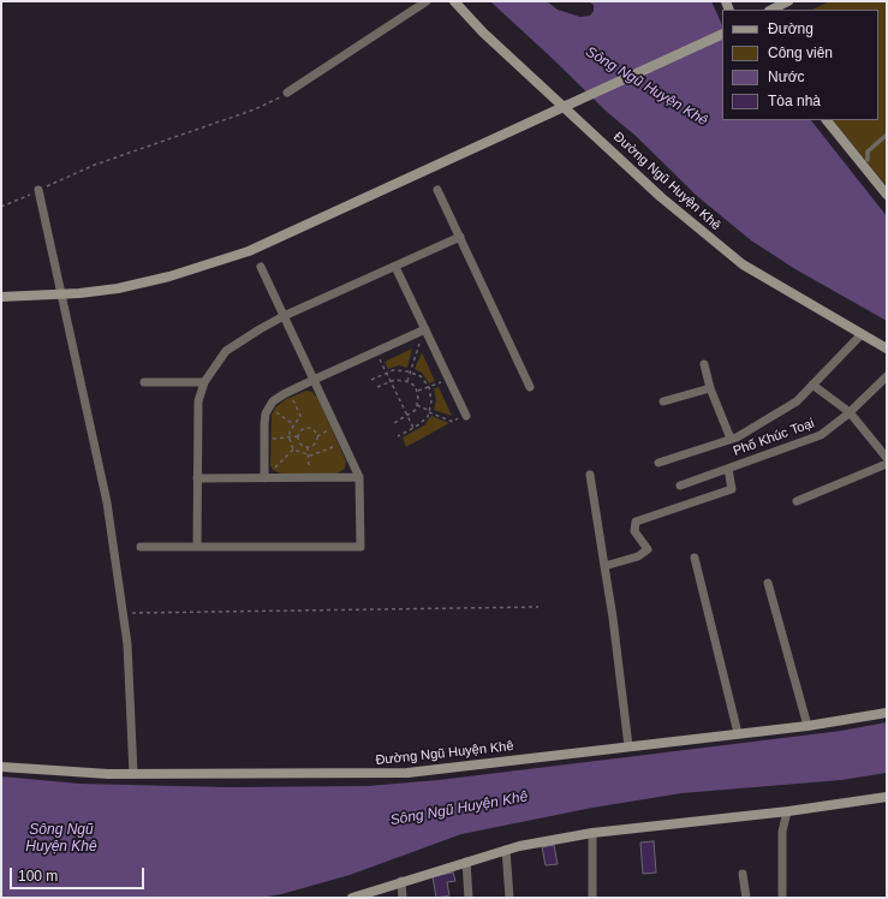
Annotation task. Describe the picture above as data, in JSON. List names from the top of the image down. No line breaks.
{"streets":{"street":["Đường Ngũ Huyện Khê","Phố Khúc Toại"]},"water":["Sông Ngũ Huyện Khê"],"legend":["Đường","Công viên","Nước","Tòa nhà"],"scale_bar":"100 m"}
